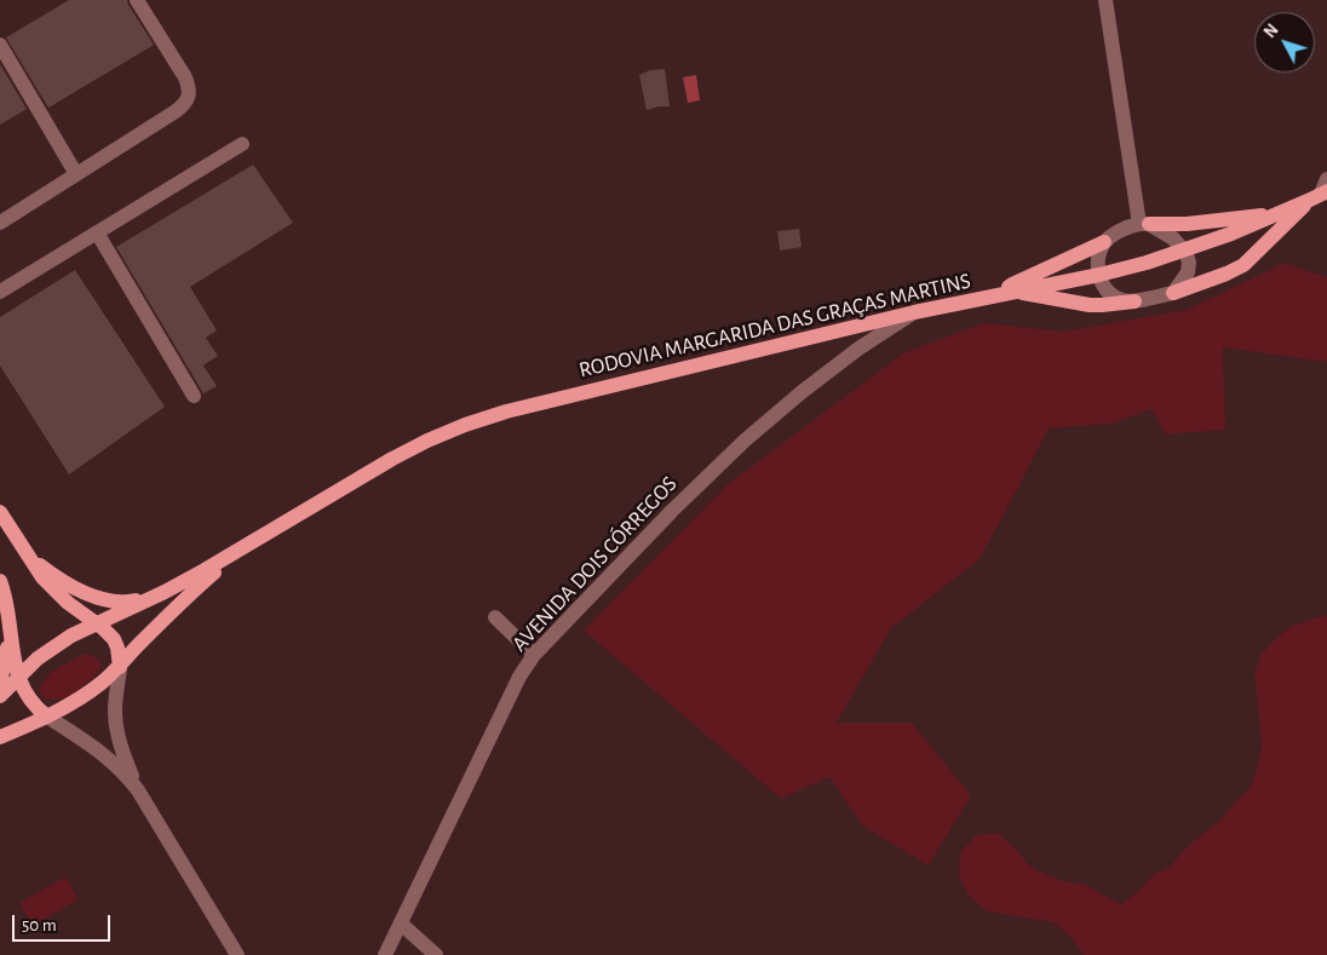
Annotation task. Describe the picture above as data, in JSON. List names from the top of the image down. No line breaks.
{"streets":{"main road":["RODOVIA MARGARIDA DAS GRAÇAS MARTINS"],"street":["AVENIDA DOIS CÓRREGOS"]},"crossings":[["RODOVIA MARGARIDA DAS GRAÇAS MARTINS","AVENIDA DOIS CÓRREGOS"]],"scale_bar":"50 m","north":"top left"}
